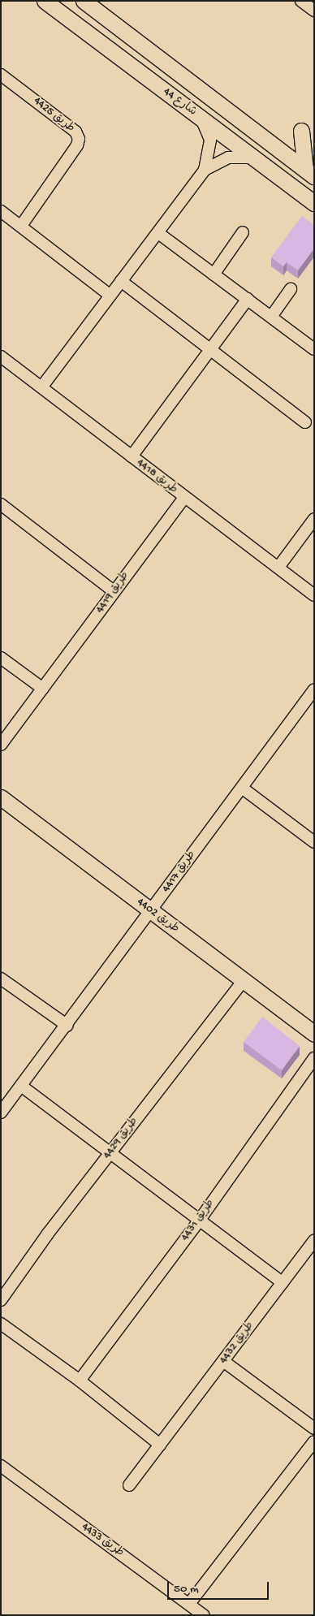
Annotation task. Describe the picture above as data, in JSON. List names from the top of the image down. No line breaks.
{"streets":{"main road":["شارع 44","طريق 4402"],"street":["طريق 4425","طريق 4418","طريق 4419","طريق 4417","طريق 4429","طريق 4431","طريق 4432","طريق 4433"]},"crossings":[["طريق 4418","طريق 4419"],["طريق 4417","طريق 4402"],["طريق 4402","طريق 4429"]],"scale_bar":"50 m"}
